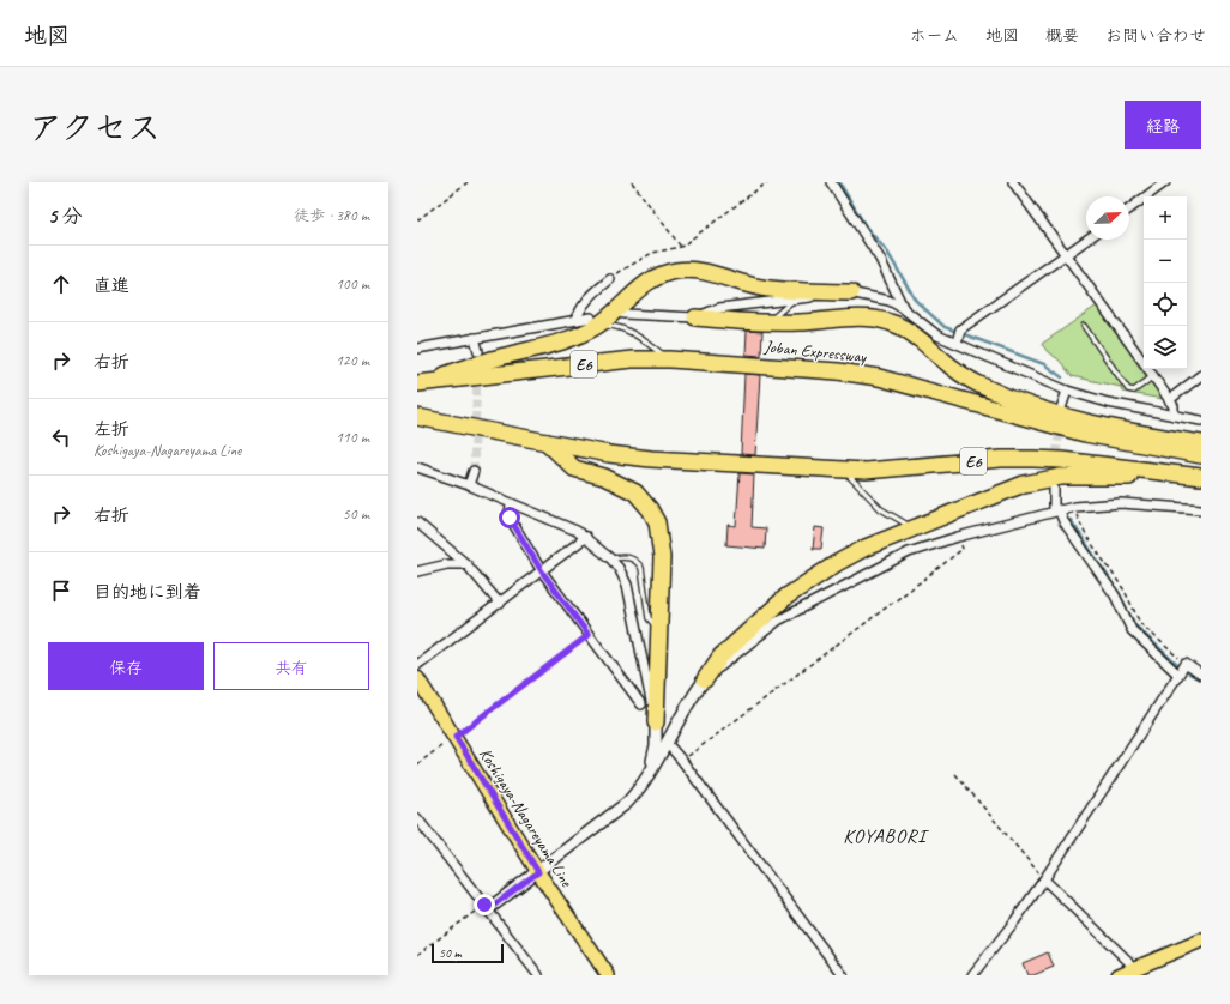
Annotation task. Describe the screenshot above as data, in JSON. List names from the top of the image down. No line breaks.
{"streets":{"highway":["Joban Expressway","E6"],"main road":["Koshigaya-Nagareyama Line"]},"districts":["KOYABORI"],"scale_bar":"50 m","north":"top right","page":{"header":"地図","nav":["ホーム","地図","概要","お問い合わせ"],"title":"アクセス","buttons":["経路",["保存","共有"]],"heading":["5 分","徒歩 · 380 m"],"map_buttons":["+","−"],"list":[["直進","100 m"],["右折","120 m"],["左折","Koshigaya-Nagareyama Line","110 m"],["右折","50 m"],"目的地に到着"],"scale":"50 m"}}
